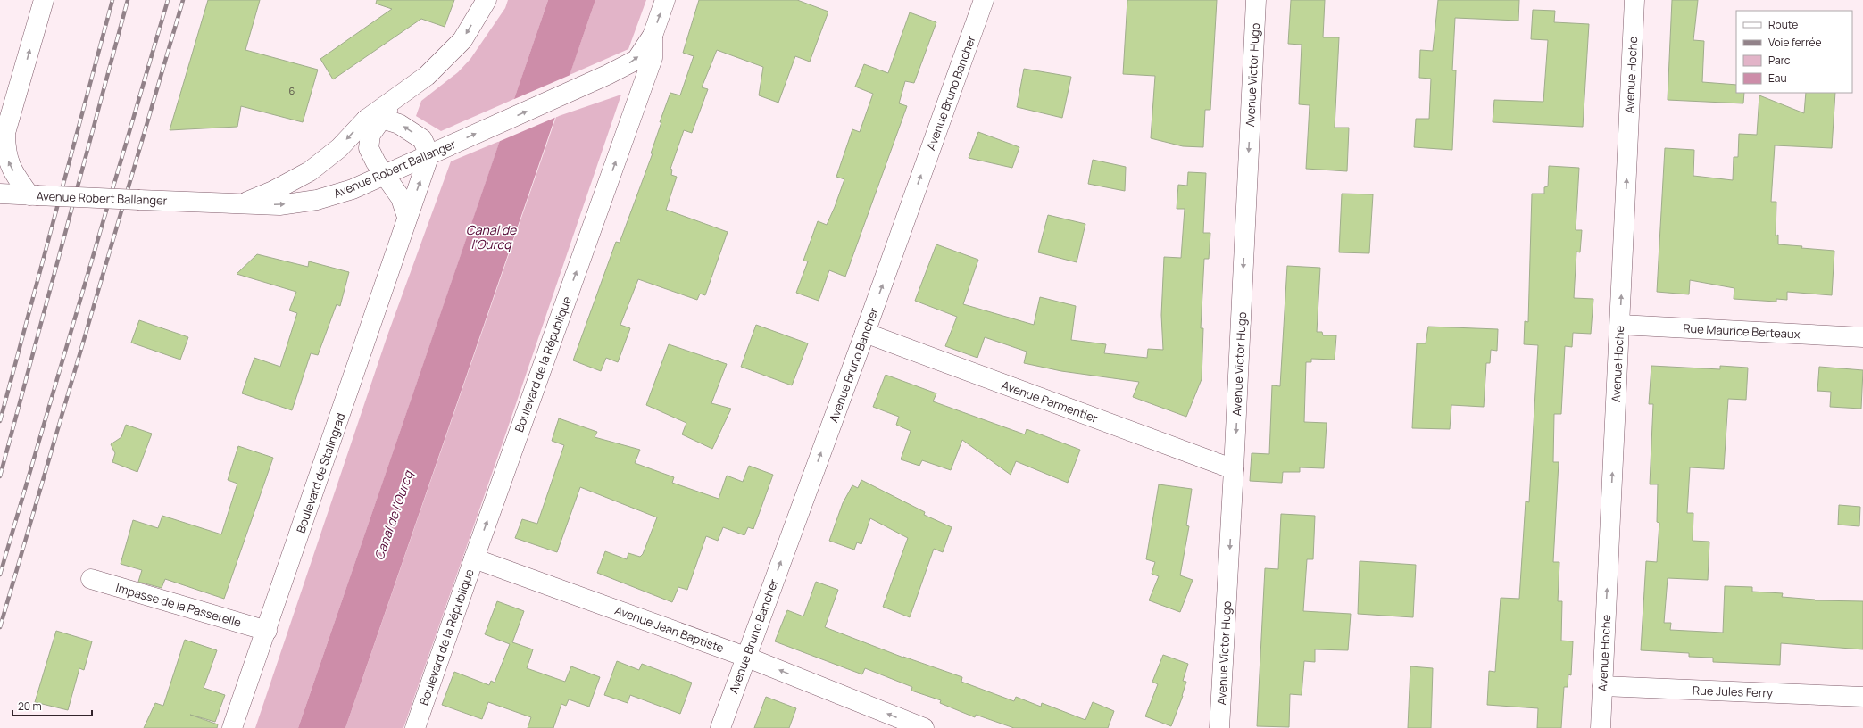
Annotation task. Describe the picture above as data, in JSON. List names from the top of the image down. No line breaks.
{"streets":{"street":["Avenue Victor Hugo","Avenue Hoche","Avenue Bruno Bancher","Avenue Robert Ballanger","Rue Maurice Berteaux","Boulevard de la République","Avenue Parmentier","Boulevard de Stalingrad","Impasse de la Passerelle","Avenue Jean Baptiste","Rue Jules Ferry"]},"crossings":[["Avenue Victor Hugo","Avenue Parmentier"],["Avenue Hoche","Rue Maurice Berteaux"],["Avenue Hoche","Rue Jules Ferry"],["Avenue Bruno Bancher","Avenue Parmentier"],["Avenue Bruno Bancher","Avenue Jean Baptiste"],["Avenue Robert Ballanger","Boulevard de la République"],["Avenue Robert Ballanger","Boulevard de Stalingrad"],["Boulevard de la République","Avenue Jean Baptiste"],["Boulevard de Stalingrad","Impasse de la Passerelle"]],"one_way":["Avenue Victor Hugo","Avenue Hoche","Avenue Bruno Bancher","Boulevard de la République","Avenue Jean Baptiste"],"water":["Canal de l'Ourcq"],"house_numbers":["6"],"legend":["Route","Voie ferrée","Parc","Eau"],"scale_bar":"20 m"}
